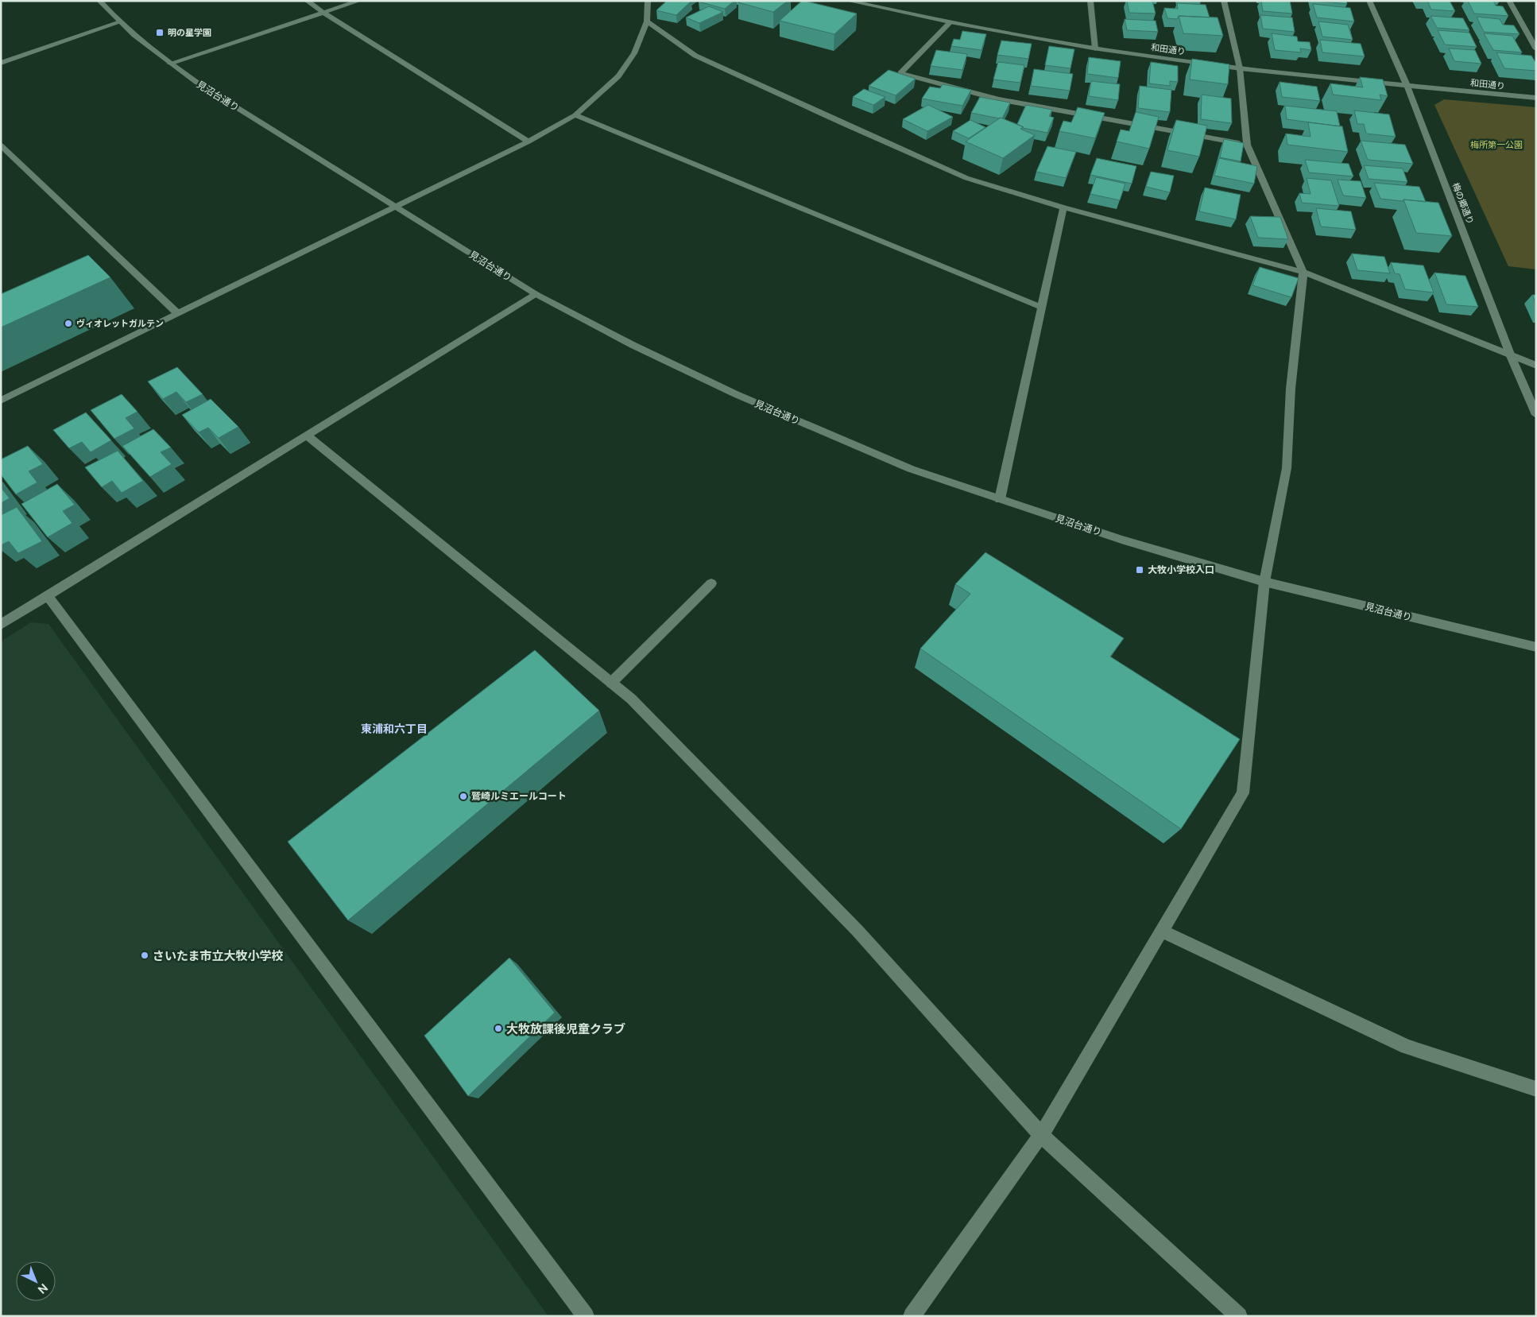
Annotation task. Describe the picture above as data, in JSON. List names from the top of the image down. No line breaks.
{"streets":{"street":["和田通り","見沼台通り","梅の郷通り"]},"crossings":[["和田通り","梅の郷通り"]],"districts":["東浦和六丁目"],"parks":["梅所第一公園"],"places":{"transit":["明の星学園","大牧小学校入口"],"other":["ヴィオレットガルテン","鷲崎ルミエールコート","さいたま市立大牧小学校","大牧放課後児童クラブ"]},"north":"bottom right"}
